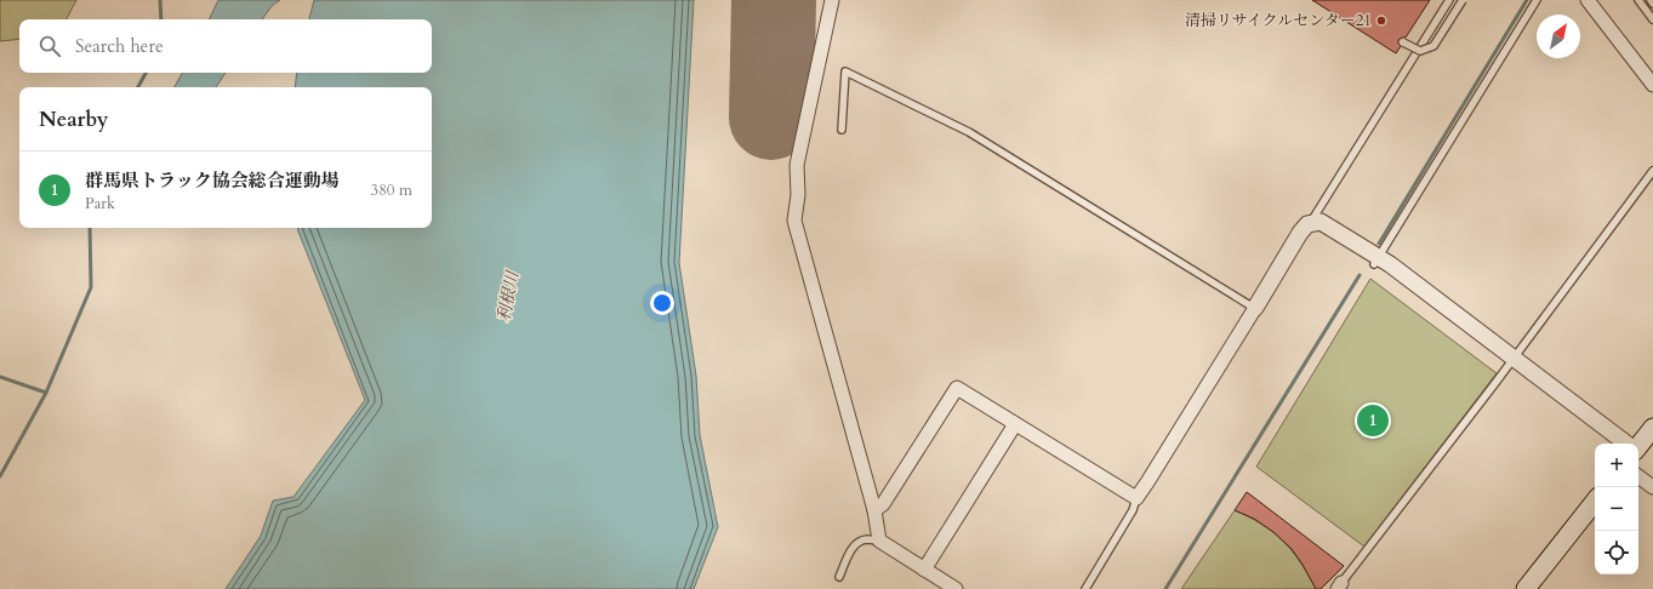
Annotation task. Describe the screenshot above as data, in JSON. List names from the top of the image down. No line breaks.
{"water":["利根川"],"places":["清掃リサイクルセンター21"],"north":"top right","page":{"search":"Search here","heading":"Nearby","list":[{"mark":"1","name":"群馬県トラック協会総合運動場","note":"Park","value":"380 m"}],"pins":"1","map_buttons":["+","−"]}}
